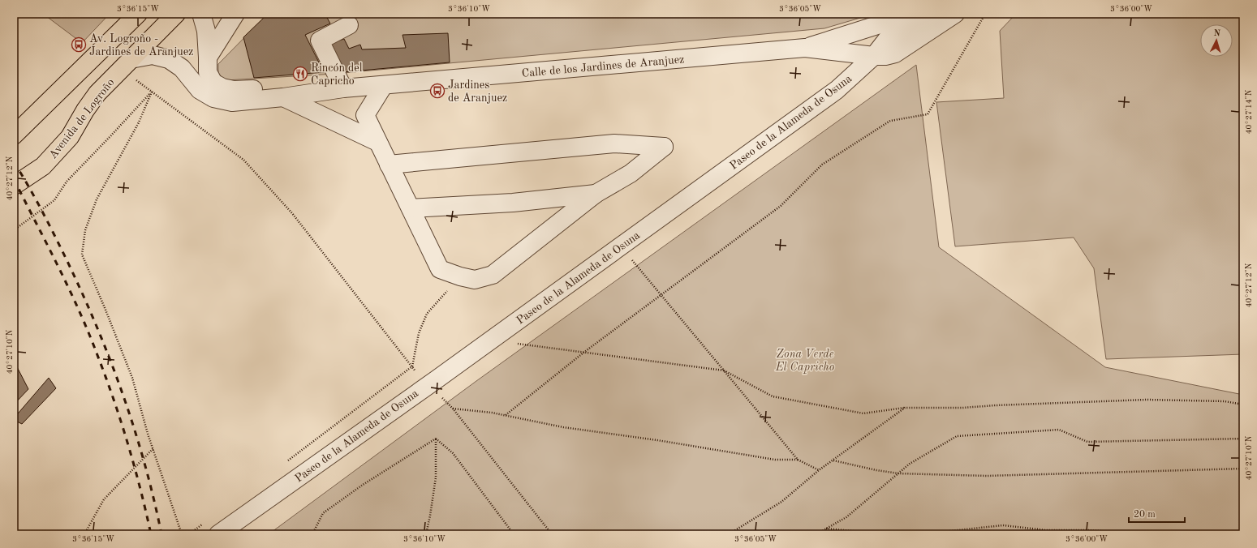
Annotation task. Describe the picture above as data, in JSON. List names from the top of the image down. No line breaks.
{"streets":{"main road":["Avenida de Logroño"],"street":["Calle de los Jardines de Aranjuez","Paseo de la Alameda de Osuna"]},"crossings":[["Calle de los Jardines de Aranjuez","Avenida de Logroño"],["Calle de los Jardines de Aranjuez","Paseo de la Alameda de Osuna"]],"parks":["Zona Verde El Capricho"],"places":{"bus stop":["Av. Logroño - Jardines de Aranjuez","Jardines de Aranjuez"],"restaurant":["Rincón del Capricho"]},"scale_bar":"20 m","north":"top","coordinates":["3°36'15\"W","3°36'10\"W","3°36'05\"W","3°36'00\"W","40°27'14\"N","40°27'12\"N","40°27'10\"N"]}
